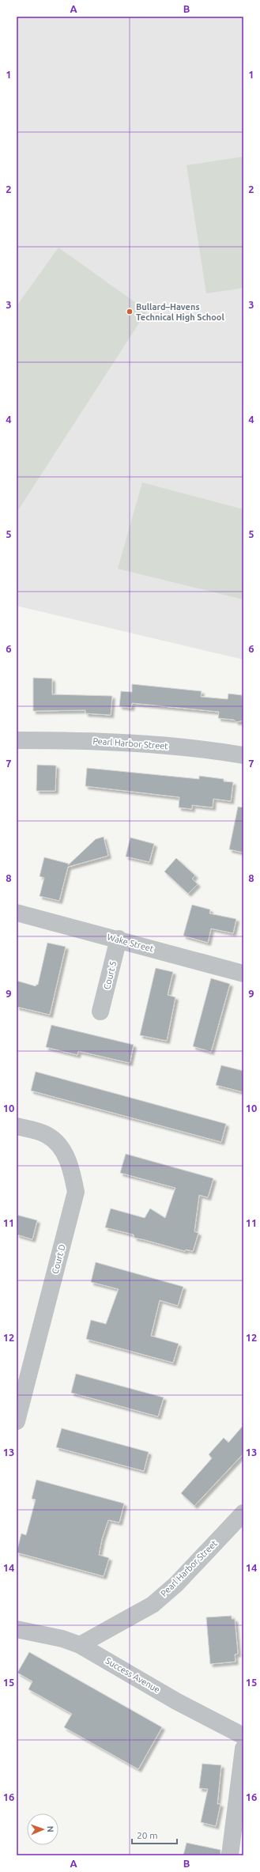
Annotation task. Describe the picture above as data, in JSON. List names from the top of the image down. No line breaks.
{"streets":{"street":["Pearl Harbor Street","Wake Street","Court 5","Court D","Success Avenue"]},"crossings":[["Pearl Harbor Street","Success Avenue"],["Wake Street","Court 5"]],"places":["Bullard–Havens Technical High School"],"scale_bar":"20 m","north":"right","grid":{"columns":["A","B"],"rows":["1","2","3","4","5","6","7","8","9","10","11","12","13","14","15","16"]}}
